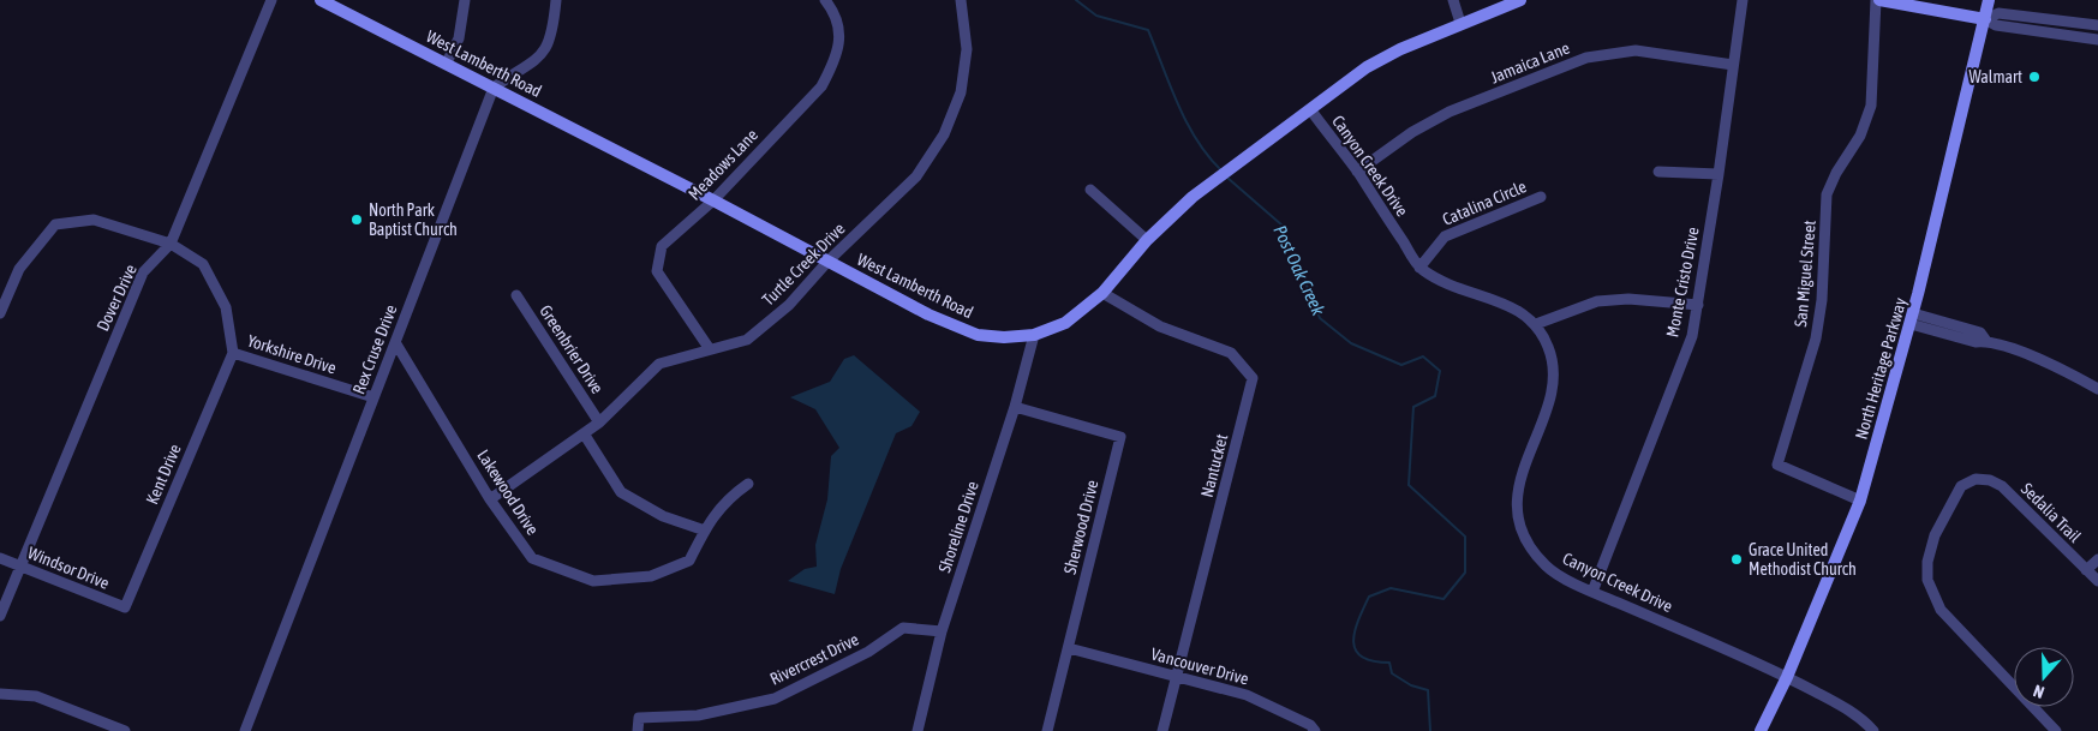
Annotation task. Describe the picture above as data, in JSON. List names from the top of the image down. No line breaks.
{"streets":{"street":["Jamaica Lane","West Lamberth Road","Meadows Lane","Canyon Creek Drive","Catalina Circle","Turtle Creek Drive","San Miguel Street","Monte Cristo Drive","Dover Drive","Rex Cruse Drive","Greenbrier Drive","Yorkshire Drive","North Heritage Parkway","Nantucket","Kent Drive","Lakewood Drive","Sedalia Trail","Shoreline Drive","Sherwood Drive","Windsor Drive","Rivercrest Drive","Vancouver Drive"]},"crossings":[["Jamaica Lane","Canyon Creek Drive"],["Jamaica Lane","Monte Cristo Drive"],["West Lamberth Road","Meadows Lane"],["West Lamberth Road","Canyon Creek Drive"],["West Lamberth Road","Turtle Creek Drive"],["West Lamberth Road","Rex Cruse Drive"],["West Lamberth Road","Nantucket"],["West Lamberth Road","Shoreline Drive"],["Meadows Lane","Turtle Creek Drive"],["Canyon Creek Drive","Catalina Circle"],["Canyon Creek Drive","Monte Cristo Drive"],["Canyon Creek Drive","North Heritage Parkway"],["Turtle Creek Drive","Greenbrier Drive"],["Turtle Creek Drive","Lakewood Drive"],["San Miguel Street","North Heritage Parkway"],["Dover Drive","Yorkshire Drive"],["Dover Drive","Windsor Drive"],["Rex Cruse Drive","Yorkshire Drive"],["Rex Cruse Drive","Lakewood Drive"],["Yorkshire Drive","Kent Drive"],["Nantucket","Vancouver Drive"],["Kent Drive","Windsor Drive"],["Shoreline Drive","Sherwood Drive"],["Shoreline Drive","Rivercrest Drive"],["Sherwood Drive","Vancouver Drive"]],"water":["Post Oak Creek"],"places":["Walmart","North Park Baptist Church","Grace United Methodist Church"],"north":"bottom"}
